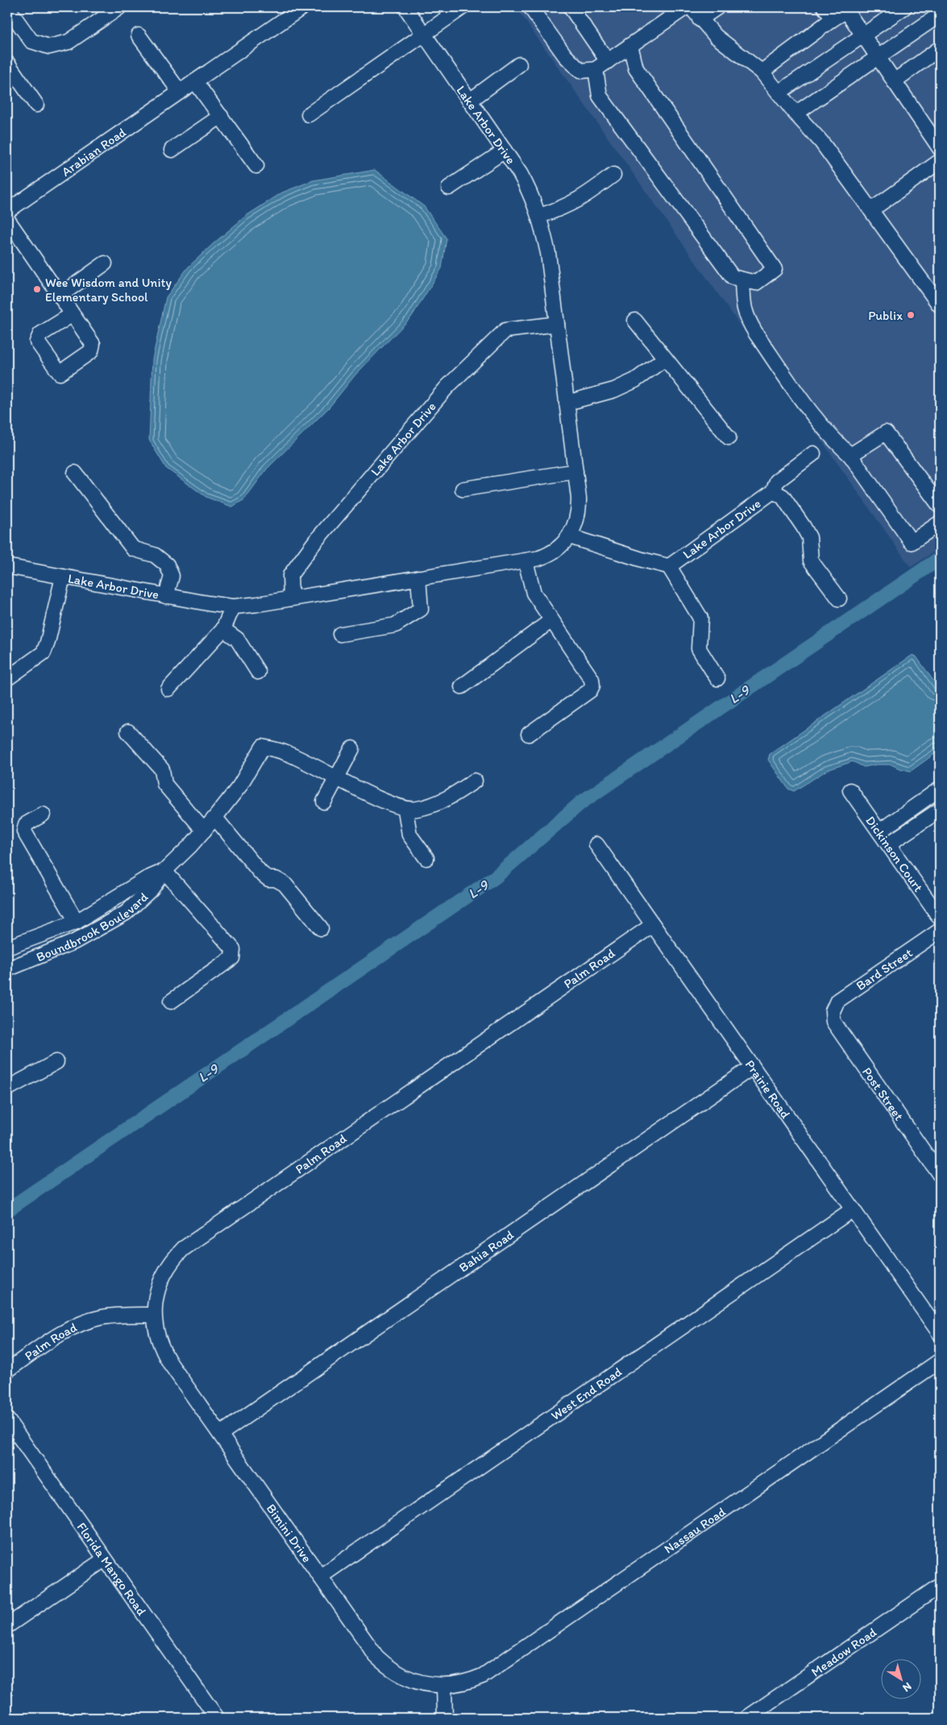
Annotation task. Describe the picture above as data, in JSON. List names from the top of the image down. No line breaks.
{"streets":{"street":["Lake Arbor Drive","Arabian Road","Dickinson Court","Boundbrook Boulevard","Palm Road","Bard Street","Prairie Road","Post Street","Bahia Road","West End Road","Nassau Road","Bimini Drive","Florida Mango Road","Meadow Road"]},"crossings":[["Palm Road","Prairie Road"],["Palm Road","Bimini Drive"],["Bard Street","Post Street"],["Prairie Road","Bahia Road"],["Prairie Road","West End Road"],["Bahia Road","Bimini Drive"],["West End Road","Bimini Drive"],["Nassau Road","Bimini Drive"]],"water":["L-9"],"places":["Wee Wisdom and Unity Elementary School","Publix"],"north":"bottom right"}
